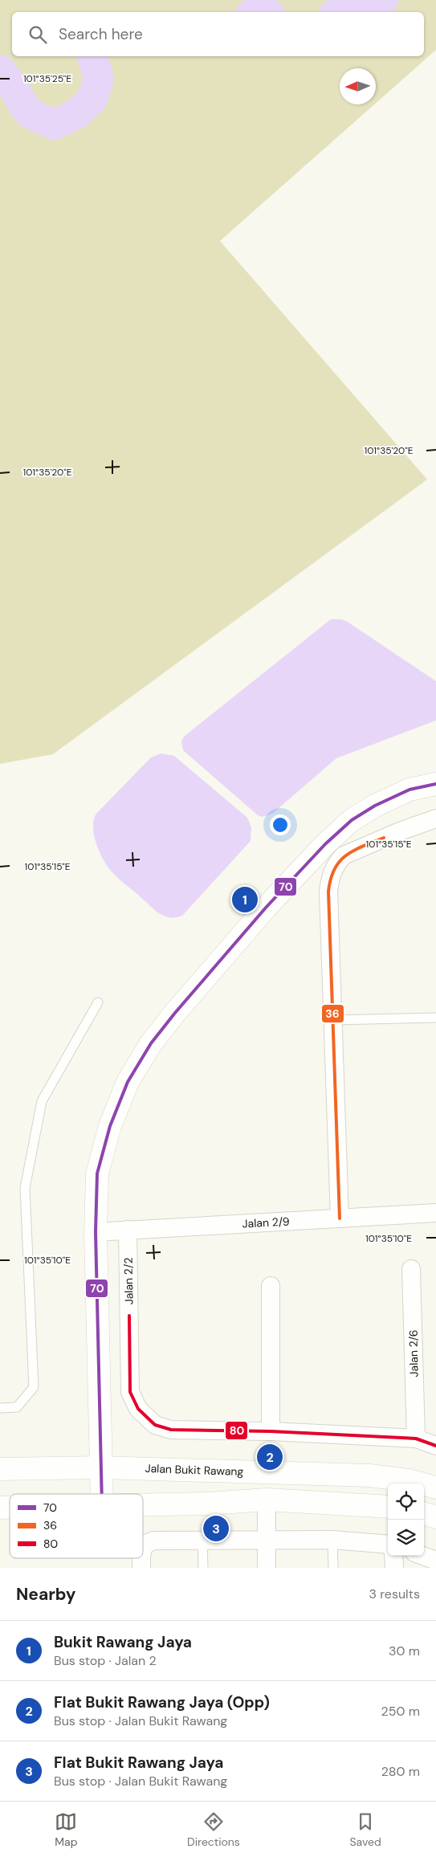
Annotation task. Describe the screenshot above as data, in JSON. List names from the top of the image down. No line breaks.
{"streets":{"street":["Jalan 2/9","Jalan 2/2","Jalan 2/6","Jalan Bukit Rawang"]},"crossings":[["Jalan 2/9","Jalan 2/2"],["Jalan 2/2","Jalan 2/6"]],"lines":["transit line 70","transit line 36","transit line 80"],"legend":["70","36","80"],"north":"left","page":{"search":"Search here","pins":["1","2","3"],"heading":["Nearby","3 results"],"list":[{"mark":"1","name":"Bukit Rawang Jaya","note":"Bus stop · Jalan 2","value":"30 m"},{"mark":"2","name":"Flat Bukit Rawang Jaya (Opp)","note":"Bus stop · Jalan Bukit Rawang","value":"250 m"},{"mark":"3","name":"Flat Bukit Rawang Jaya","note":"Bus stop · Jalan Bukit Rawang","value":"280 m"}],"nav":["Map","Directions","Saved"]},"coordinates":["101°35'25\"E","101°35'20\"E","101°35'15\"E","101°35'10\"E"]}
